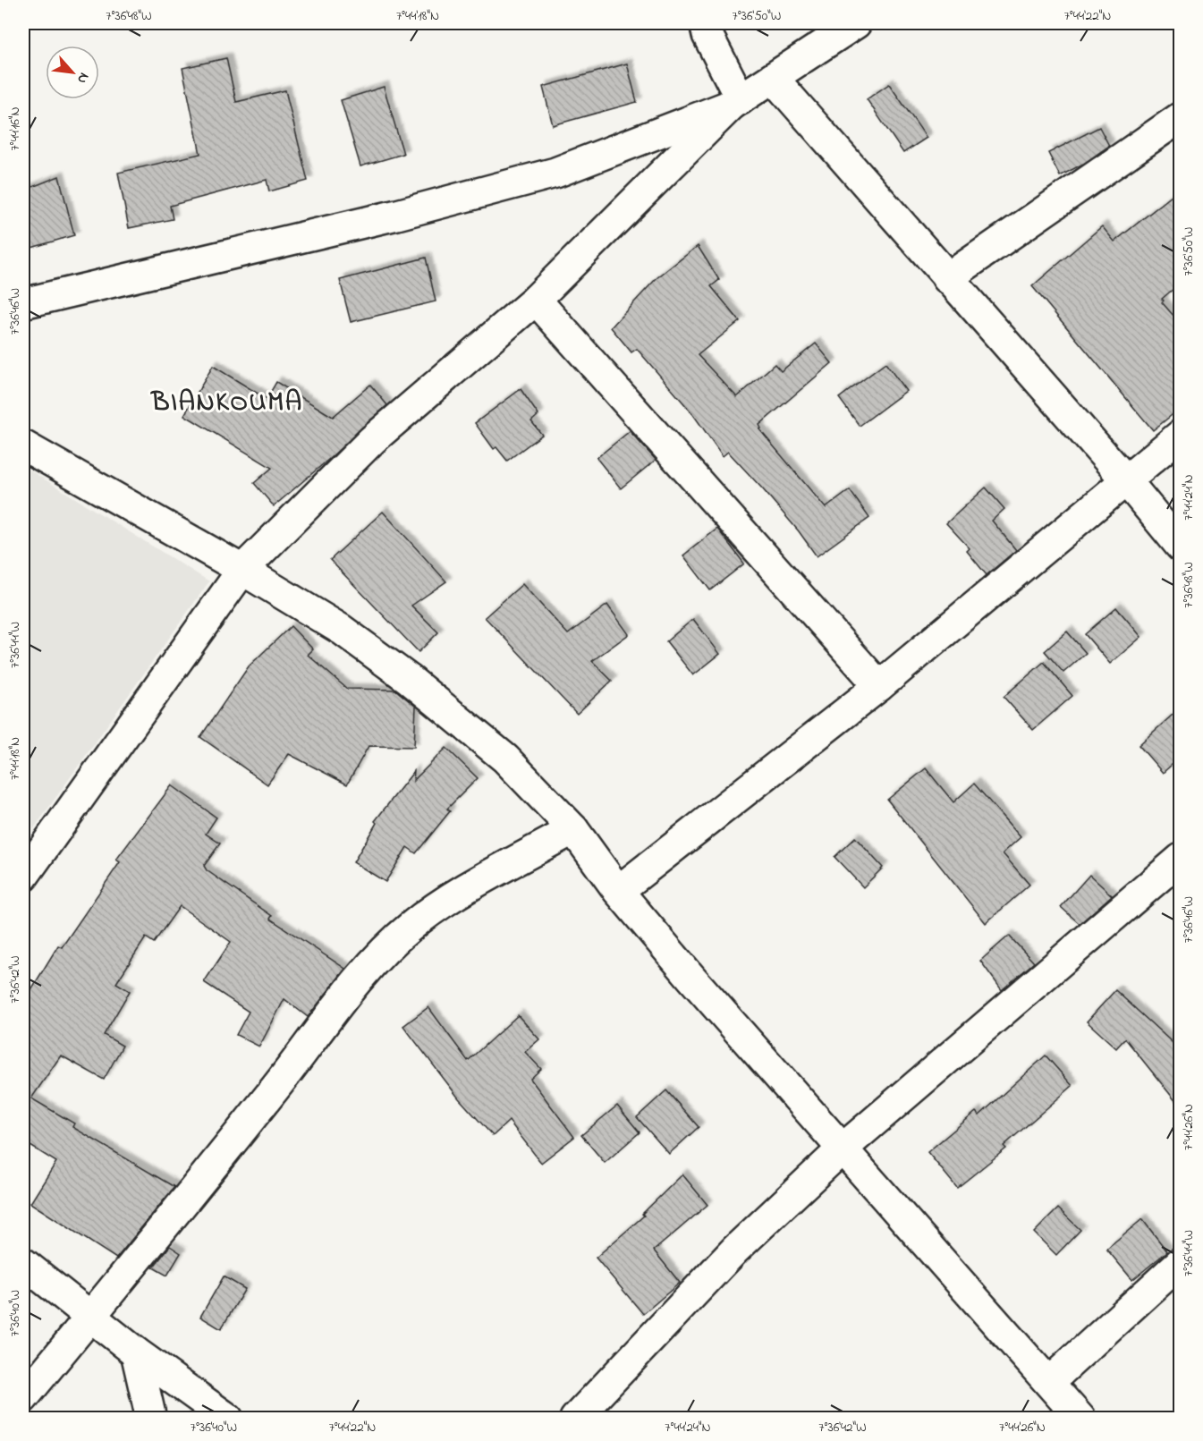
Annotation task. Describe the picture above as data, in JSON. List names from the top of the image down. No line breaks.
{"districts":["BIANKOUMA"],"north":"bottom right","coordinates":["7°36'48\"W","7°44'18\"N","7°36'50\"W","7°44'22\"N","7°44'16\"N","7°36'46\"W","7°44'24\"N","7°36'44\"W","7°36'42\"W","7°44'26\"N","7°36'40\"W"]}
